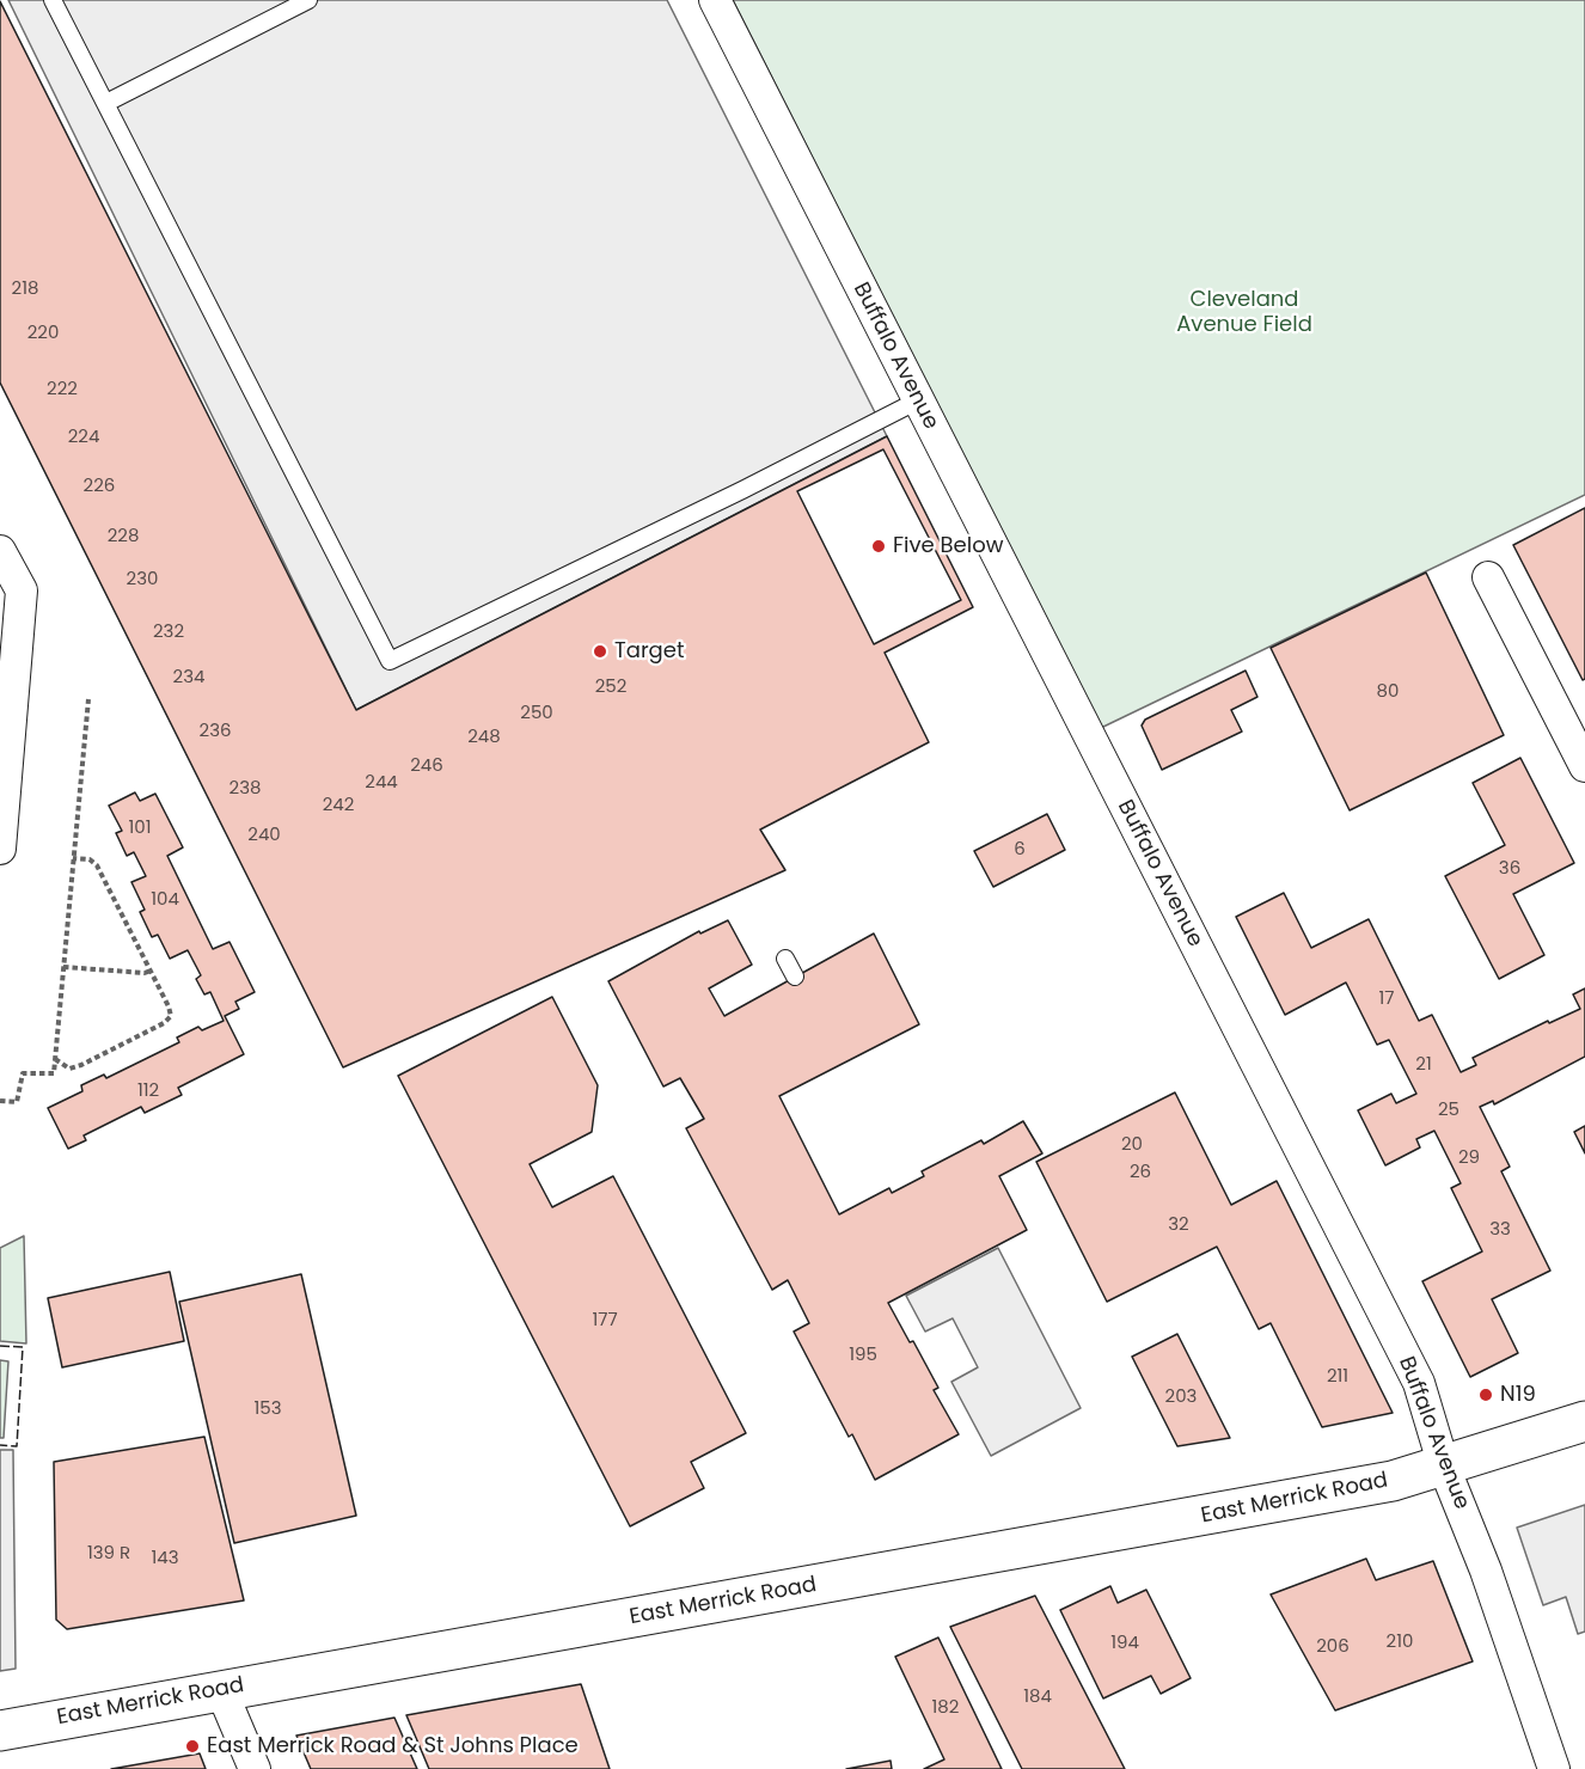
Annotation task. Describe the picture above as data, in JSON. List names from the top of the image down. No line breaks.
{"streets":{"main road":["East Merrick Road"],"street":["Buffalo Avenue"]},"crossings":[["Buffalo Avenue","East Merrick Road"]],"parks":["Cleveland Avenue Field"],"places":["Five Below","Target","N19","East Merrick Road & St Johns Place"],"house_numbers":["218","220","222","224","226","228","230","232","234","252","80","250","236","248","246","244","238","242","101","240","6","36","104","17","21","112","25","20","29","26","32","33","177","195","211","203","153","139 R","143","210","194","206","184","182"]}
